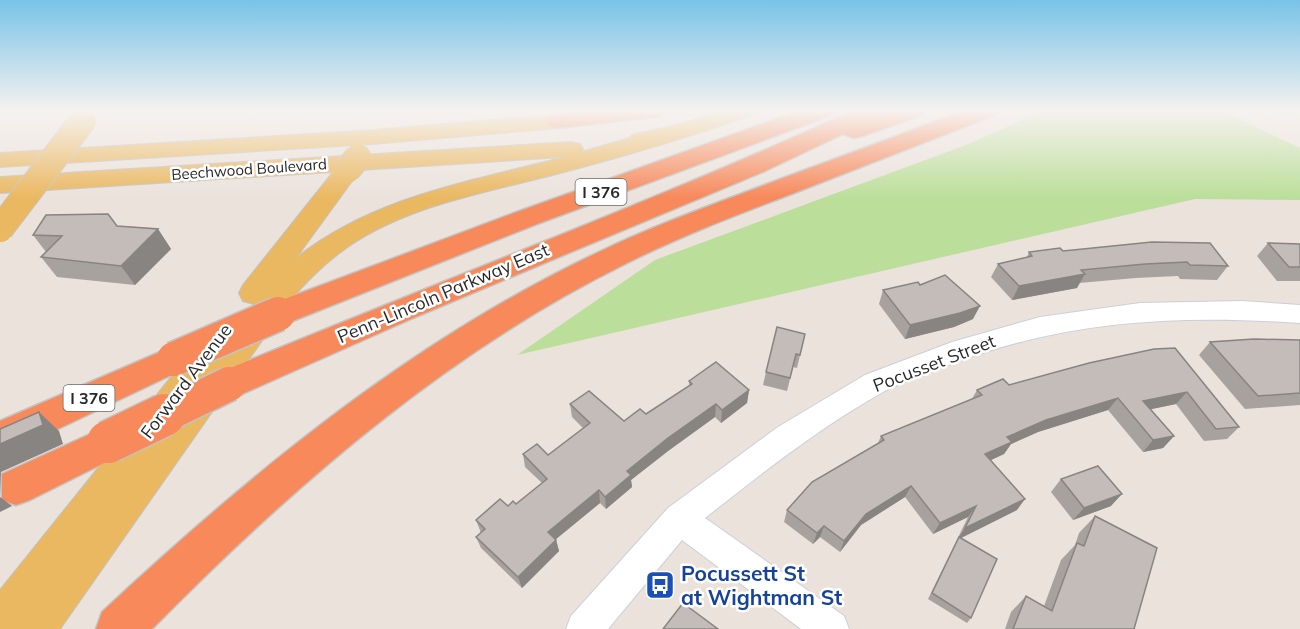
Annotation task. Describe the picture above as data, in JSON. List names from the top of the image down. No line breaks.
{"streets":{"highway":["I 376","Penn-Lincoln Parkway East"],"main road":["Beechwood Boulevard","Forward Avenue"],"street":["Pocusset Street"]},"places":{"bus stop":["Pocussett St at Wightman St"]}}
